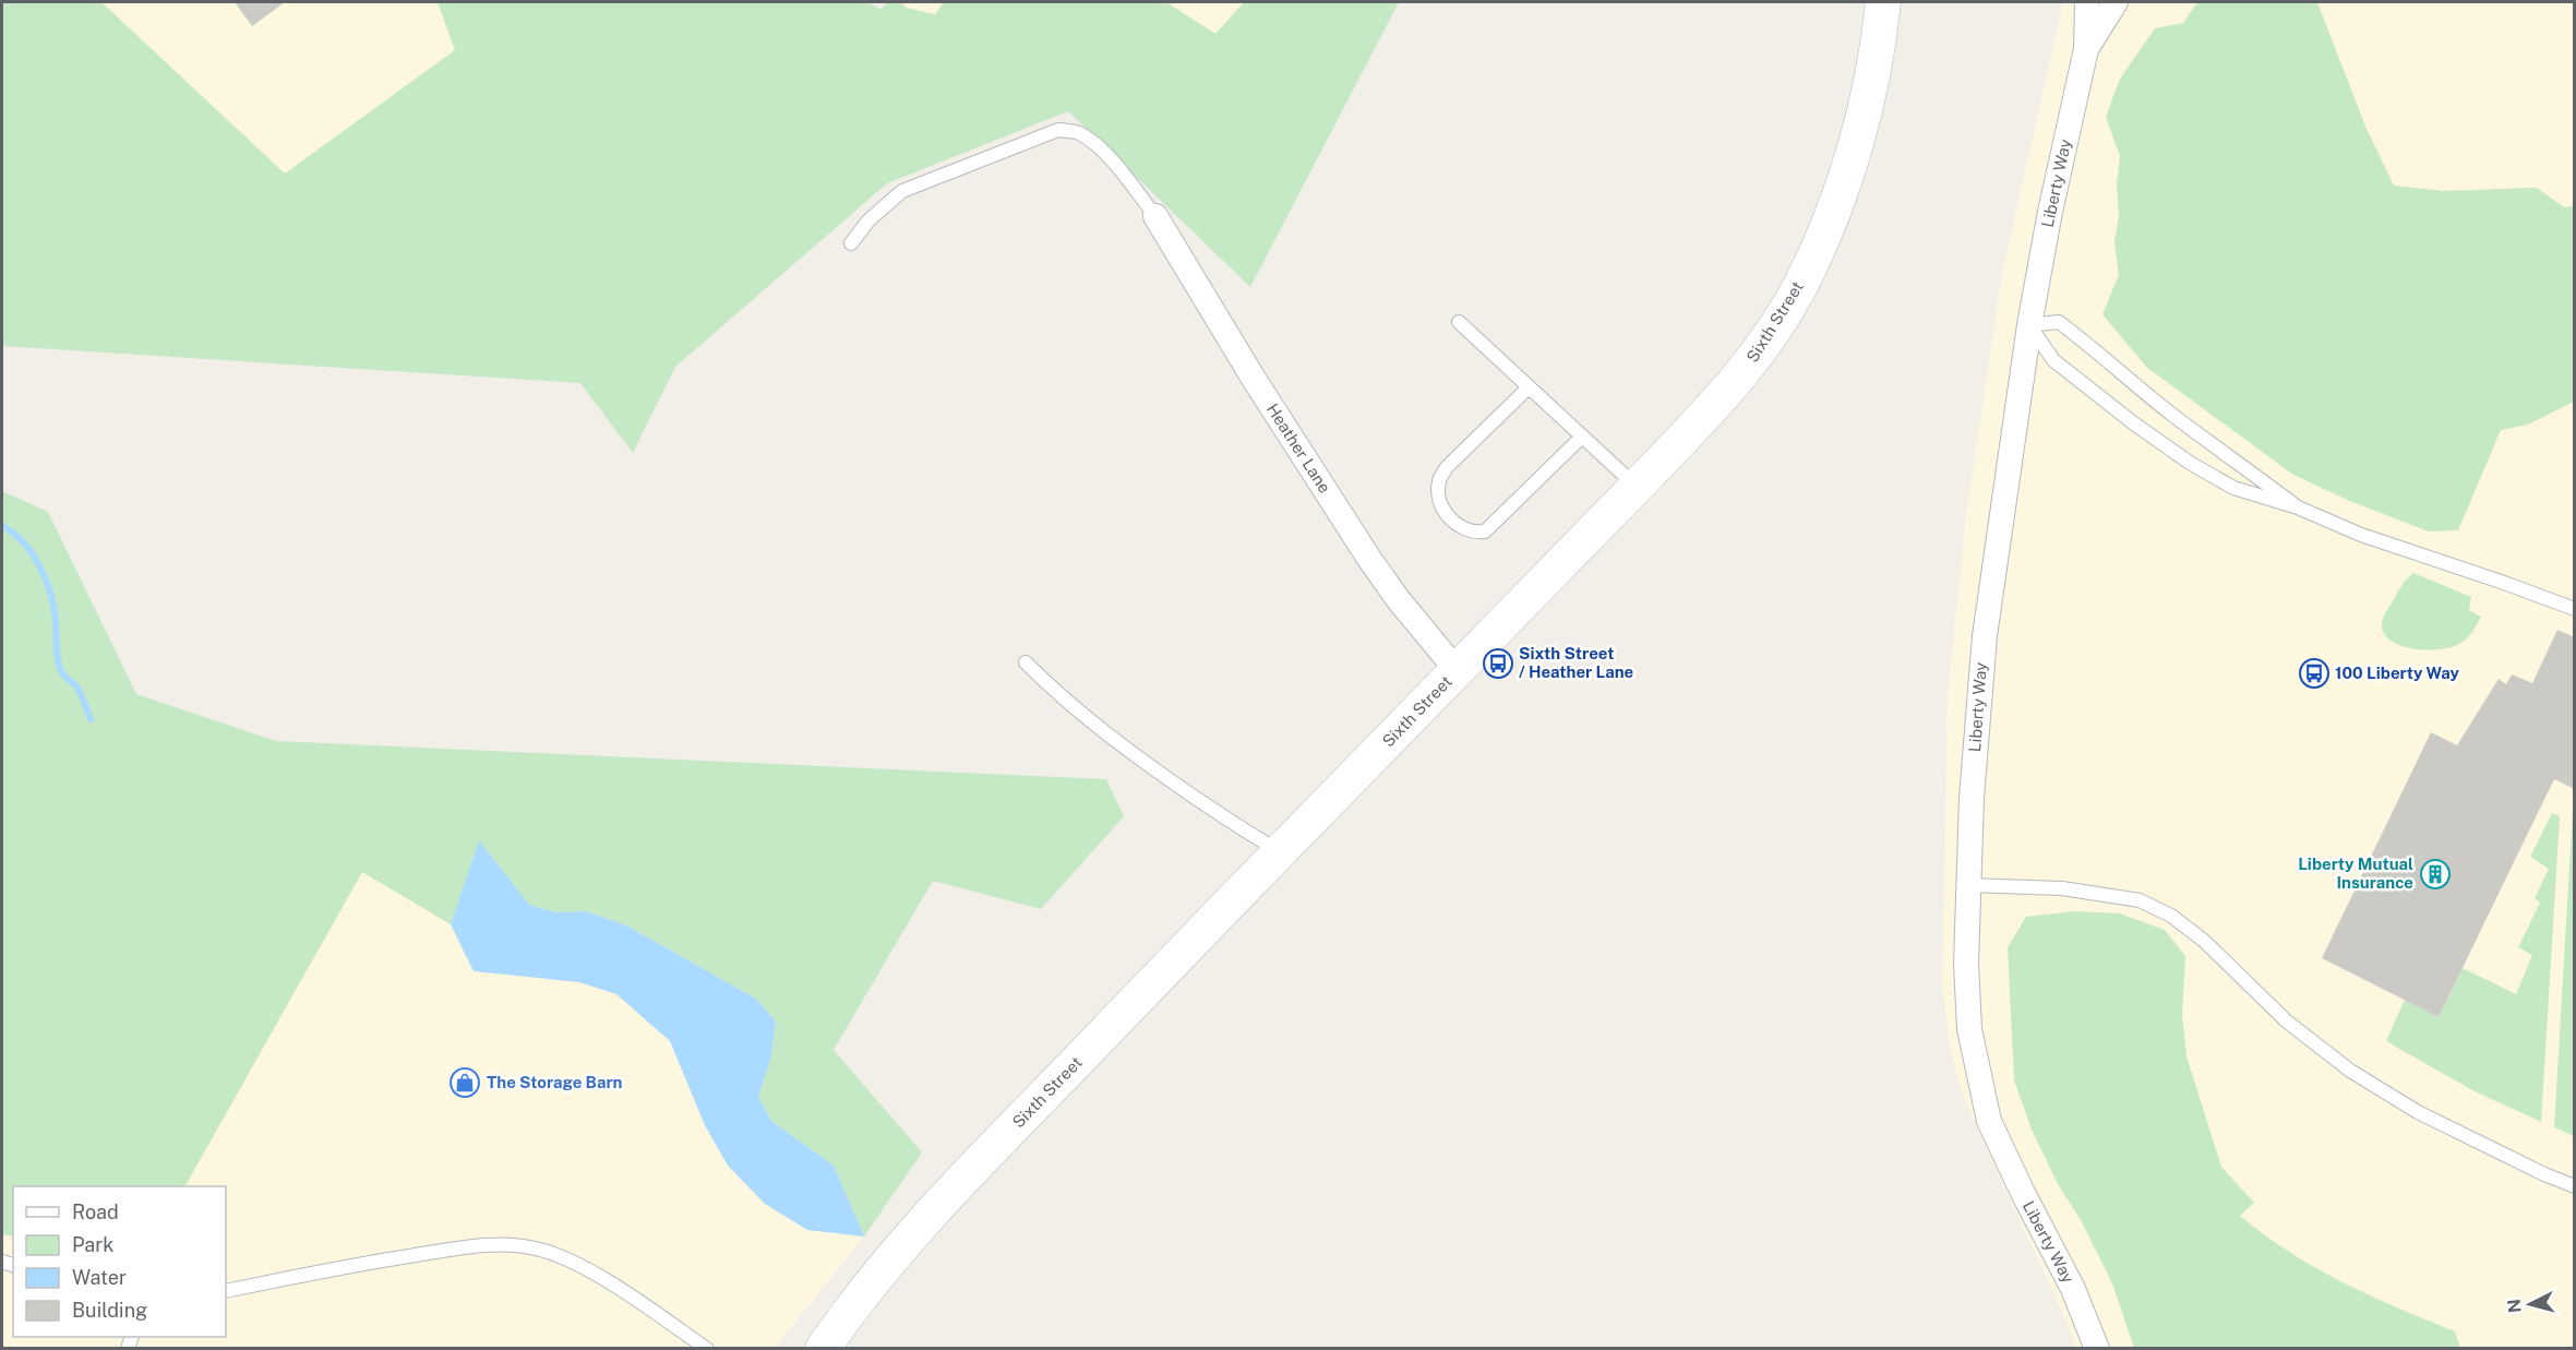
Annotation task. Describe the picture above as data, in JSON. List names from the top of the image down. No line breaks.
{"streets":{"main road":["Sixth Street"],"street":["Liberty Way","Heather Lane"]},"crossings":[["Sixth Street","Heather Lane"]],"places":{"bus stop":["Sixth Street / Heather Lane","100 Liberty Way"],"building":["Liberty Mutual Insurance"],"shop":["The Storage Barn"]},"legend":["Road","Park","Water","Building"],"north":"left"}
